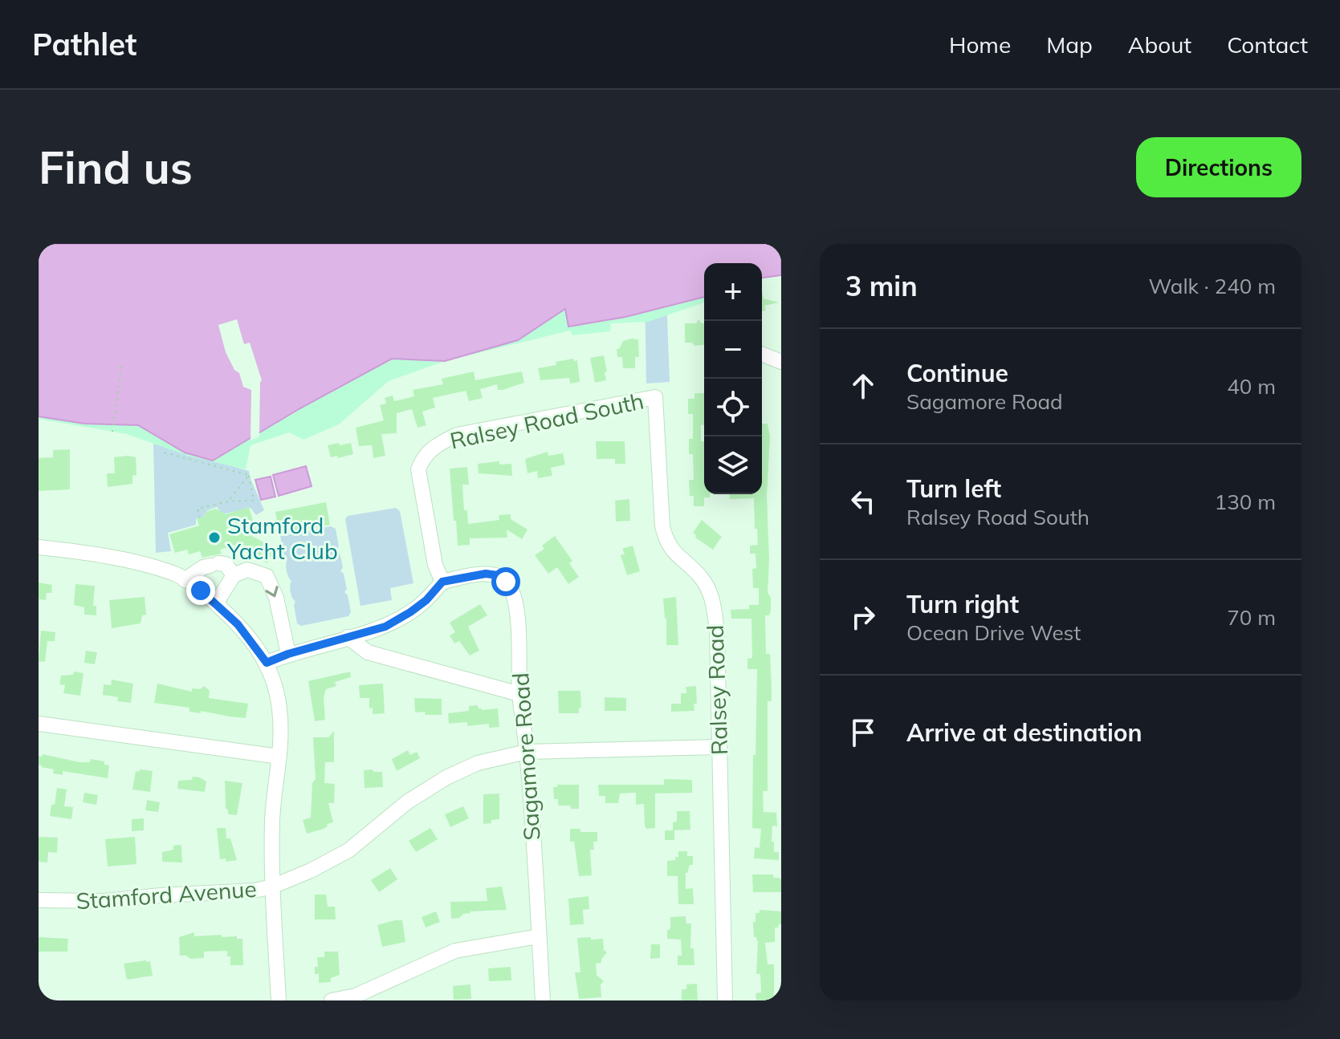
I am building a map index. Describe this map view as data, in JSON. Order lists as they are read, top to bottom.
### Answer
{
  "streets": {
    "street": [
      "Ralsey Road South",
      "Ralsey Road",
      "Sagamore Road",
      "Stamford Avenue"
    ]
  },
  "crossings": [
    ["Ralsey Road South", "Ralsey Road"],
    ["Ralsey Road South", "Sagamore Road"],
    ["Ralsey Road", "Stamford Avenue"],
    ["Sagamore Road", "Stamford Avenue"]
  ],
  "places": ["Stamford Yacht Club"],
  "page": {
    "header": "Pathlet",
    "nav": [
      "Home",
      "Map",
      "About",
      "Contact"
    ],
    "buttons": "Directions",
    "title": "Find us",
    "heading": ["3 min", "Walk · 240 m"],
    "map_buttons": ["+", "−"],
    "list": [
      ["Continue", "Sagamore Road", "40 m"],
      ["Turn left", "Ralsey Road South", "130 m"],
      ["Turn right", "Ocean Drive West", "70 m"],
      "Arrive at destination"
    ]
  }
}
